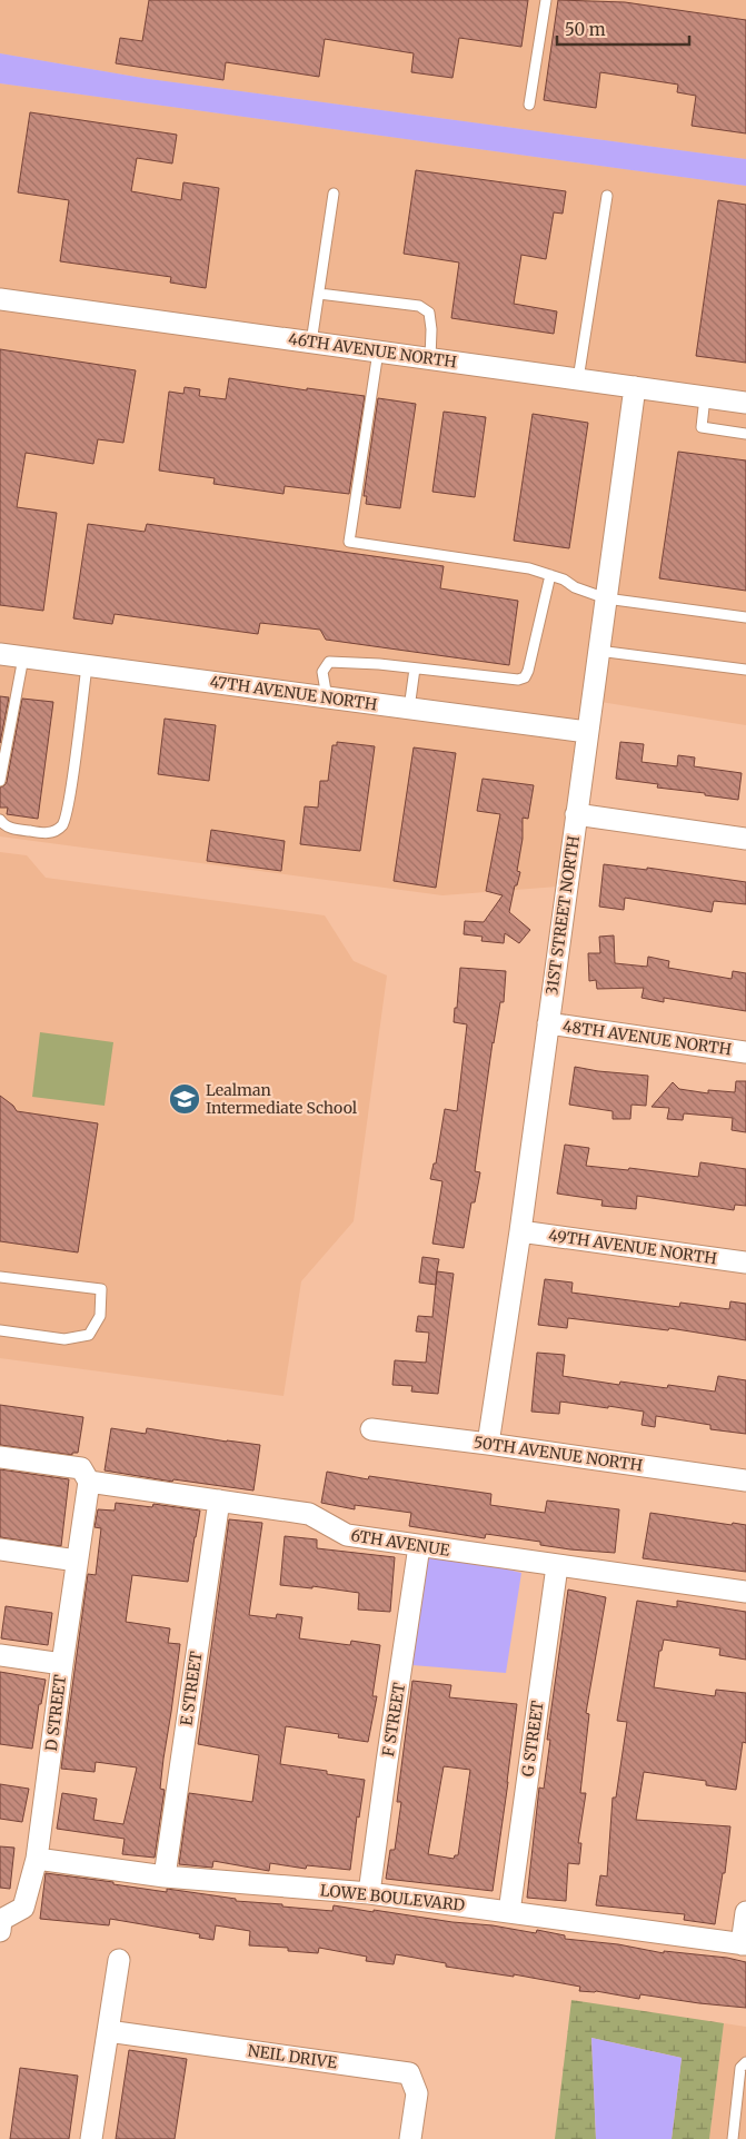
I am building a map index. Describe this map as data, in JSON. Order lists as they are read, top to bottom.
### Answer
{
  "streets": {
    "street": [
      "46TH AVENUE NORTH",
      "47TH AVENUE NORTH",
      "31ST STREET NORTH",
      "48TH AVENUE NORTH",
      "49TH AVENUE NORTH",
      "50TH AVENUE NORTH",
      "6TH AVENUE",
      "E STREET",
      "D STREET",
      "F STREET",
      "G STREET",
      "LOWE BOULEVARD",
      "NEIL DRIVE"
    ]
  },
  "crossings": [
    ["46TH AVENUE NORTH", "31ST STREET NORTH"],
    ["47TH AVENUE NORTH", "31ST STREET NORTH"],
    ["31ST STREET NORTH", "48TH AVENUE NORTH"],
    ["31ST STREET NORTH", "49TH AVENUE NORTH"],
    ["31ST STREET NORTH", "50TH AVENUE NORTH"],
    ["6TH AVENUE", "E STREET"],
    ["6TH AVENUE", "D STREET"],
    ["6TH AVENUE", "F STREET"],
    ["6TH AVENUE", "G STREET"],
    ["E STREET", "LOWE BOULEVARD"],
    ["D STREET", "LOWE BOULEVARD"],
    ["F STREET", "LOWE BOULEVARD"],
    ["G STREET", "LOWE BOULEVARD"]
  ],
  "places": {
    "school or university": ["Lealman Intermediate School"]
  },
  "scale_bar": "50 m"
}
